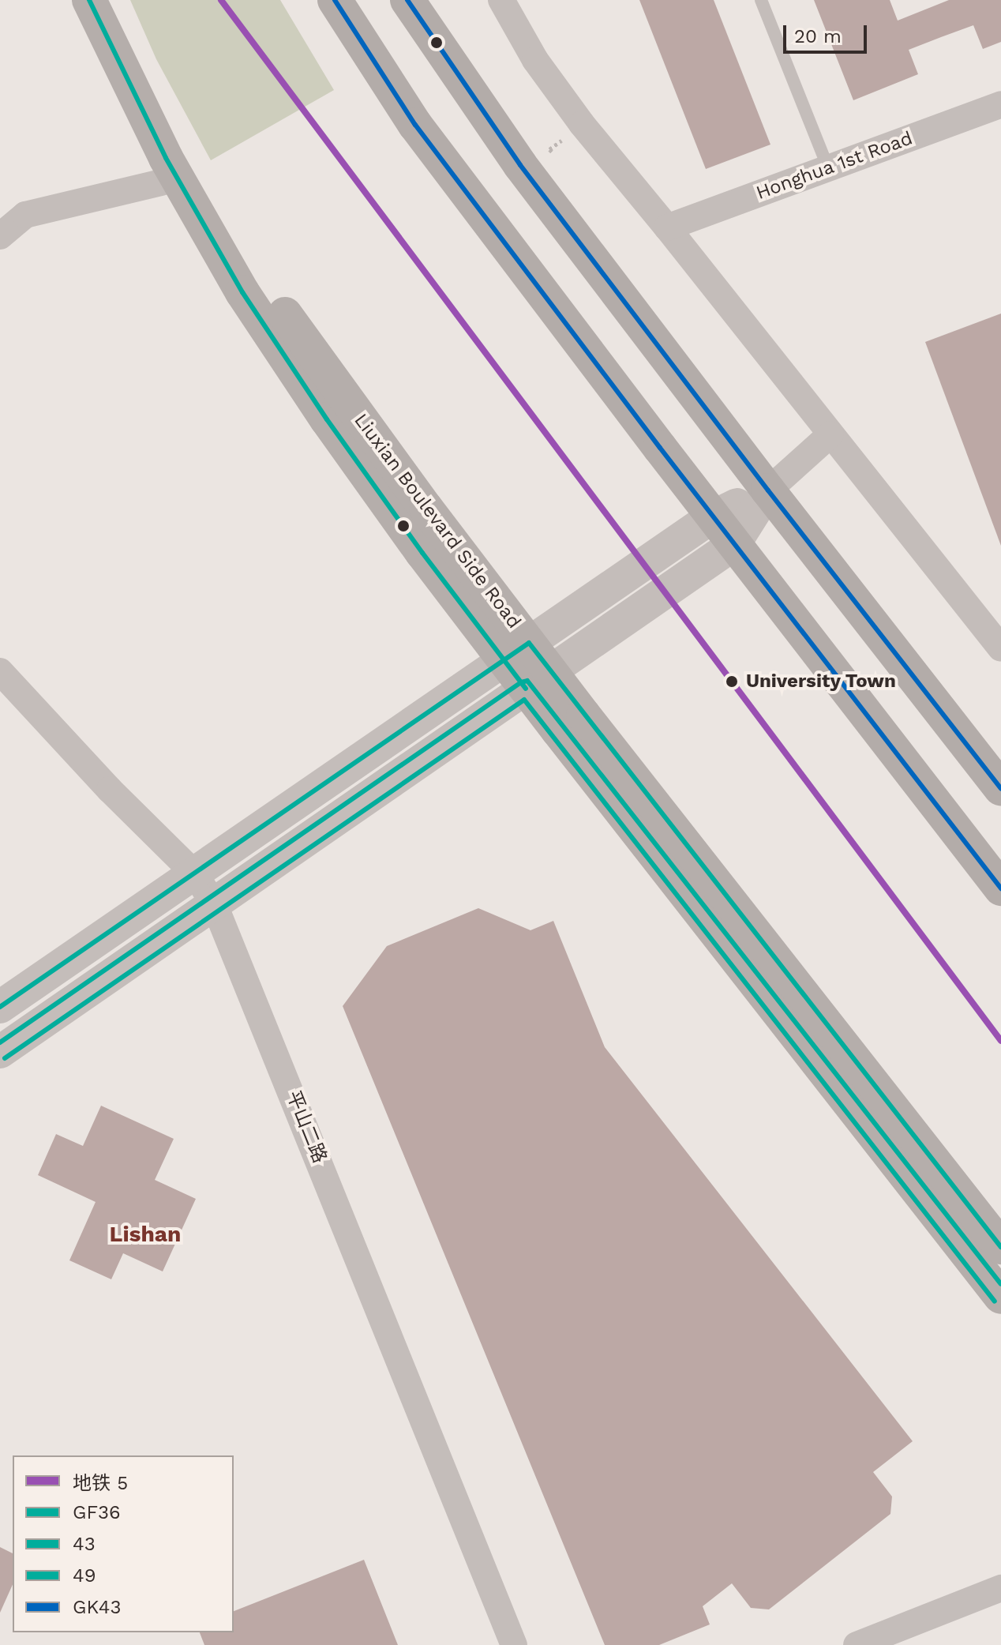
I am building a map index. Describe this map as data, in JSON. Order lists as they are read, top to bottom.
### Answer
{
  "streets": {
    "main road": ["Liuxian Boulevard Side Road"],
    "street": ["Honghua 1st Road", "平山二路"]
  },
  "districts": ["Lishan"],
  "places": ["University Town"],
  "lines": [
    "metro line 5",
    "transit line GF36",
    "transit line GK43",
    "transit line 49",
    "transit line 43"
  ],
  "legend": [
    "地铁 5",
    "GF36",
    "43",
    "49",
    "GK43"
  ],
  "scale_bar": "20 m"
}
